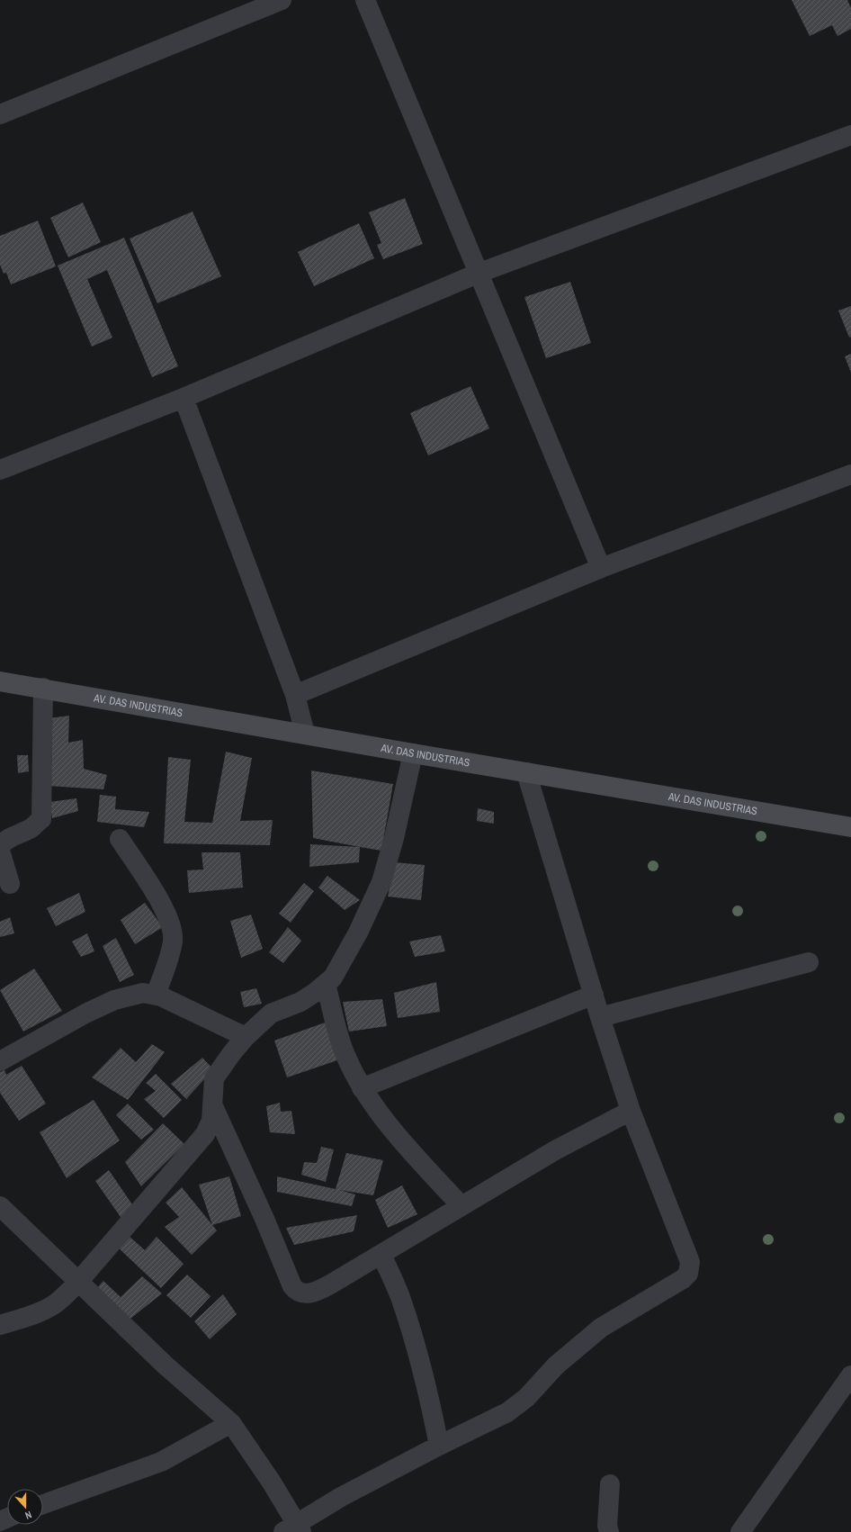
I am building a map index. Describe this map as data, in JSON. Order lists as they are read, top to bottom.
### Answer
{
  "streets": {
    "main road": ["AV. DAS INDUSTRIAS"]
  },
  "north": "bottom"
}
